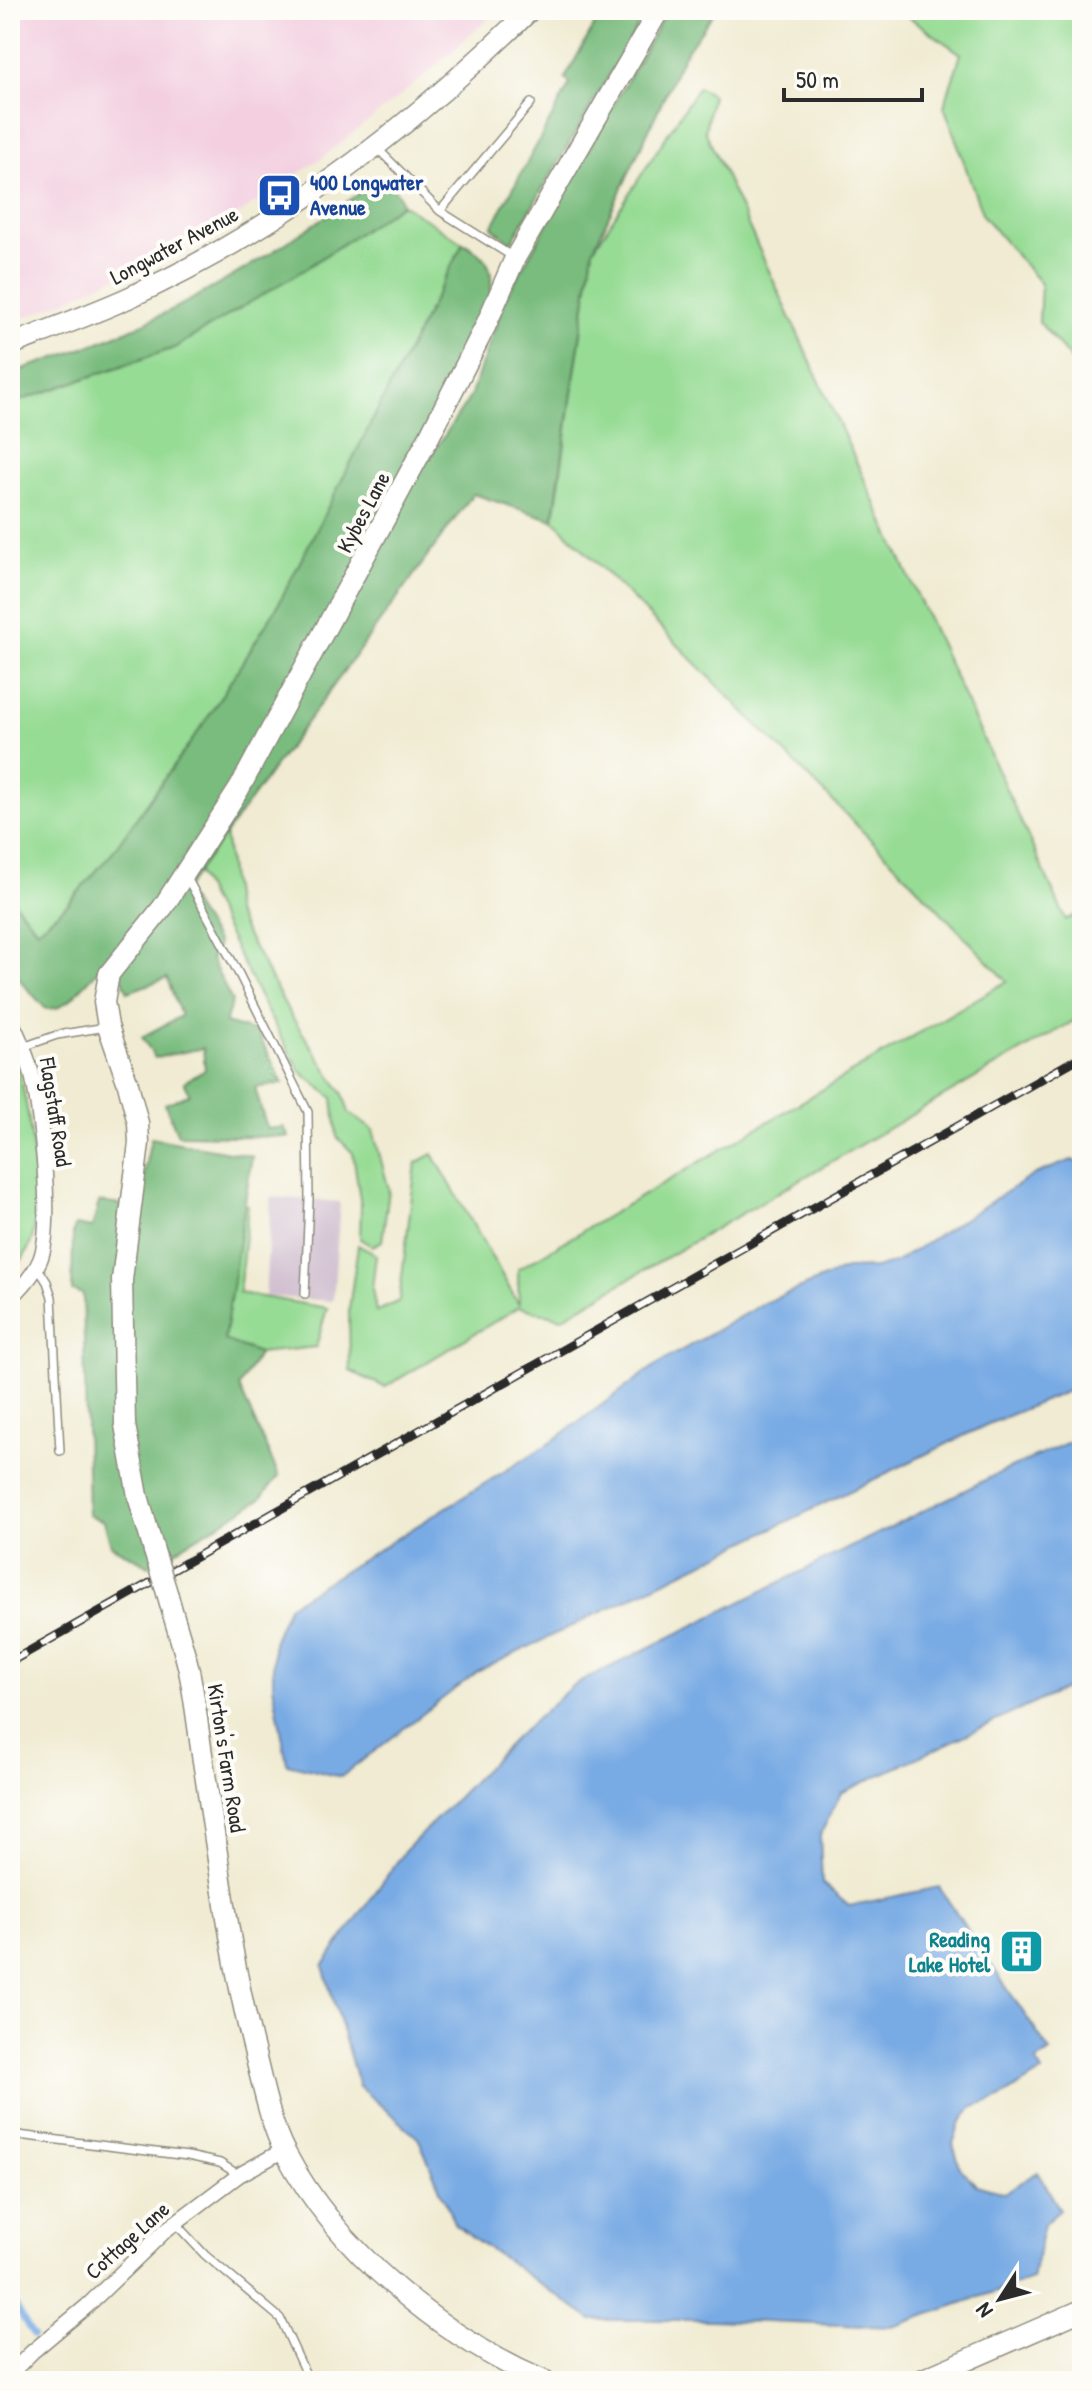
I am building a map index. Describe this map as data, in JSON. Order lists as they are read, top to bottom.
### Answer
{
  "streets": {
    "street": [
      "Longwater Avenue",
      "Kybes Lane",
      "Flagstaff Road",
      "Kirton's Farm Road",
      "Cottage Lane"
    ]
  },
  "crossings": [
    ["Kybes Lane", "Kirton's Farm Road"],
    ["Kirton's Farm Road", "Cottage Lane"]
  ],
  "places": {
    "bus stop": ["400 Longwater Avenue"],
    "building": ["Reading Lake Hotel"]
  },
  "scale_bar": "50 m",
  "north": "bottom left"
}
